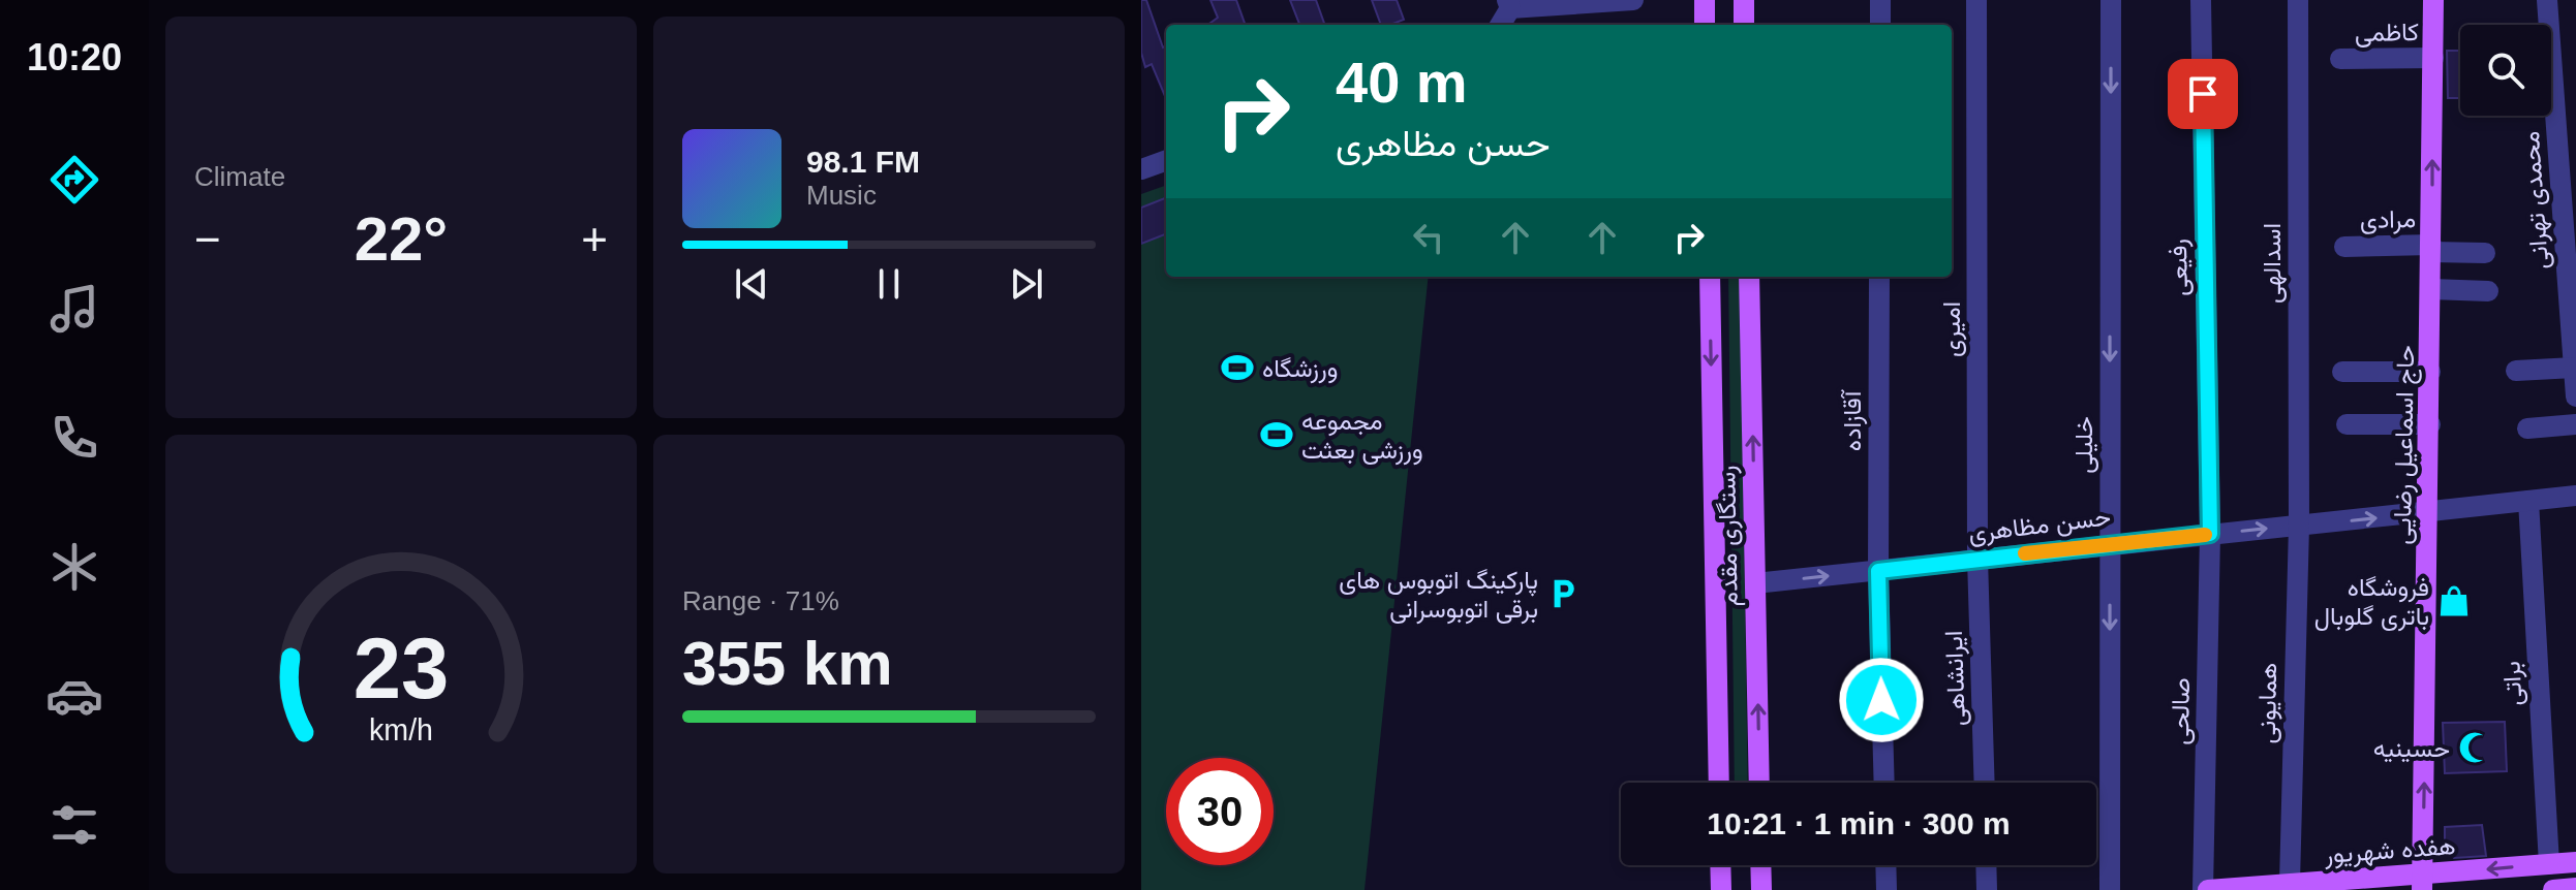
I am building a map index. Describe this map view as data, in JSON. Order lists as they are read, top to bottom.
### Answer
{
  "streets": {
    "main road": ["حاج اسماعیل رضایی", "رستگاری مقدم", "هفده شهریور"],
    "street": [
      "کاظمی",
      "محمدی تهرانی",
      "مرادی",
      "اسدالهی",
      "رفیعی",
      "امیری",
      "آقازاده",
      "خلیلی",
      "حسن مظاهری",
      "ایرانشاهی",
      "براتی",
      "همایونی",
      "صالحی"
    ]
  },
  "crossings": [
    ["کاظمی", "حاج اسماعیل رضایی"],
    ["مرادی", "حاج اسماعیل رضایی"],
    ["اسدالهی", "حسن مظاهری"],
    ["اسدالهی", "همایونی"],
    ["رفیعی", "حسن مظاهری"],
    ["رفیعی", "صالحی"],
    ["امیری", "حسن مظاهری"],
    ["امیری", "ایرانشاهی"],
    ["آقازاده", "حسن مظاهری"],
    ["خلیلی", "حسن مظاهری"],
    ["حاج اسماعیل رضایی", "حسن مظاهری"],
    ["حاج اسماعیل رضایی", "هفده شهریور"],
    ["حسن مظاهری", "رستگاری مقدم"],
    ["حسن مظاهری", "ایرانشاهی"],
    ["حسن مظاهری", "براتی"],
    ["حسن مظاهری", "همایونی"],
    ["حسن مظاهری", "صالحی"],
    ["براتی", "هفده شهریور"],
    ["همایونی", "هفده شهریور"],
    ["صالحی", "هفده شهریور"]
  ],
  "one_way": ["خلیلی", "حاج اسماعیل رضایی"],
  "places": {
    "sports": ["ورزشگاه", "مجموعه ورزشی بعثت"],
    "parking": ["پارکینگ اتوبوس های برقی اتوبوسرانی"],
    "shop": ["فروشگاه باتری گلوبال"],
    "mosque": ["حسینیه"]
  },
  "page": {
    "tabs": "10:20",
    "tile": [
      "Climate",
      ["Range · 71%", "355 km"]
    ],
    "turn": ["40 m", "حسن مظاهری"],
    "song": ["98.1 FM", "Music"],
    "heat": ["−", "22°", "+"],
    "limit": "30",
    "trip": "10:21 · 1 min · 300 m",
    "gauge": ["23", "km/h"]
  }
}
